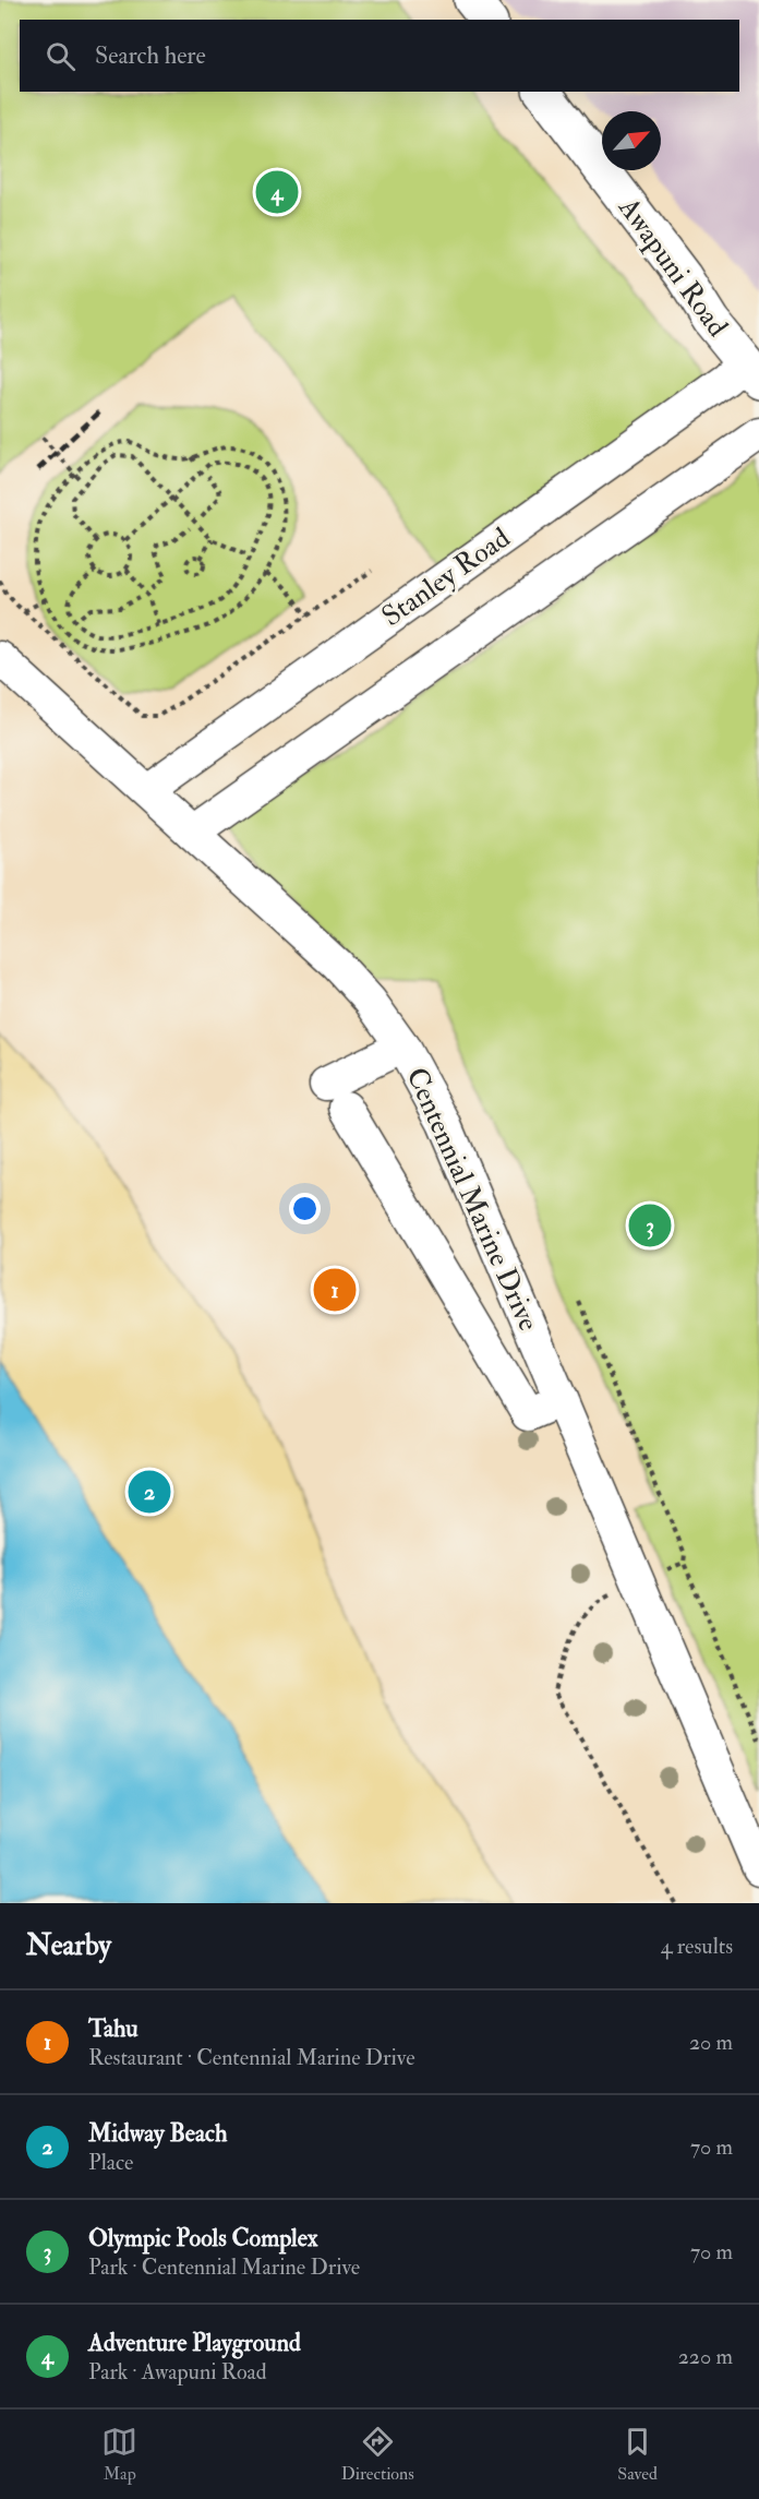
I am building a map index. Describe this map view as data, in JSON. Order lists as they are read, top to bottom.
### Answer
{
  "streets": {
    "highway": ["Awapuni Road"],
    "street": ["Stanley Road", "Centennial Marine Drive"]
  },
  "crossings": [
    ["Awapuni Road", "Stanley Road"],
    ["Stanley Road", "Centennial Marine Drive"]
  ],
  "north": "top right",
  "page": {
    "search": "Search here",
    "pins": [
      "4",
      "3",
      "1",
      "2"
    ],
    "heading": ["Nearby", "4 results"],
    "list": [
      {
        "mark": "1",
        "name": "Tahu",
        "note": "Restaurant · Centennial Marine Drive",
        "value": "20 m"
      },
      {
        "mark": "2",
        "name": "Midway Beach",
        "note": "Place",
        "value": "70 m"
      },
      {
        "mark": "3",
        "name": "Olympic Pools Complex",
        "note": "Park · Centennial Marine Drive",
        "value": "70 m"
      },
      {
        "mark": "4",
        "name": "Adventure Playground",
        "note": "Park · Awapuni Road",
        "value": "220 m"
      }
    ],
    "nav": ["Map", "Directions", "Saved"]
  }
}
